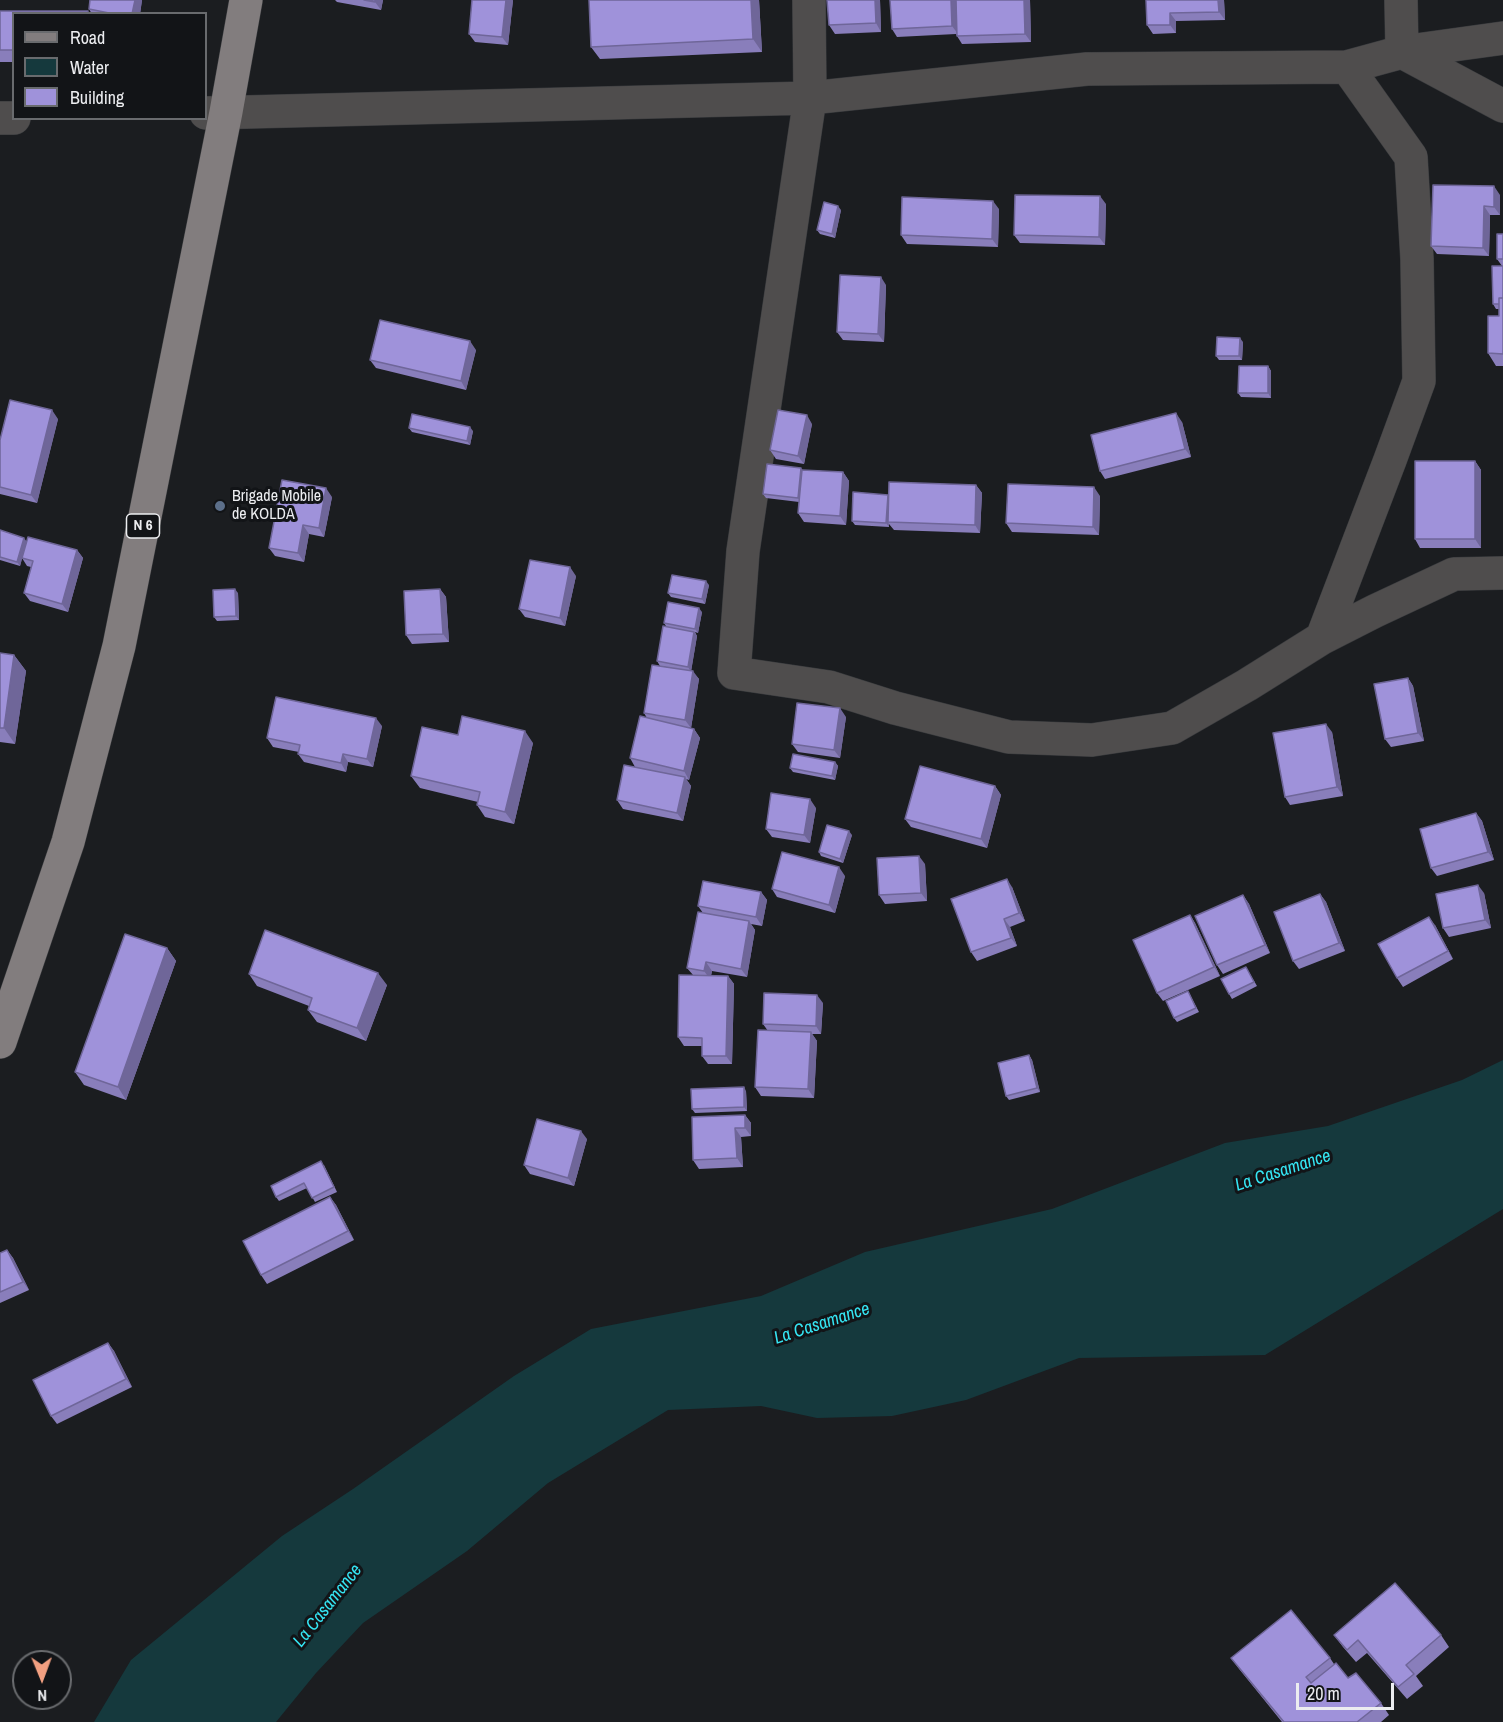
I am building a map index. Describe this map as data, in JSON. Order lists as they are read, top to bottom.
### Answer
{
  "streets": {
    "main road": ["N 6"]
  },
  "water": ["La Casamance"],
  "places": ["Brigade Mobile de KOLDA"],
  "legend": ["Road", "Water", "Building"],
  "scale_bar": "20 m",
  "north": "bottom"
}
